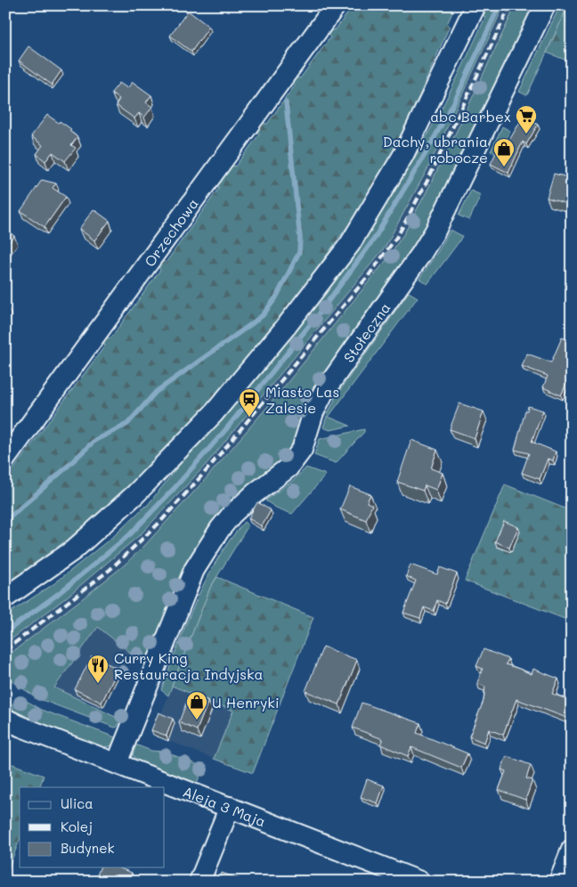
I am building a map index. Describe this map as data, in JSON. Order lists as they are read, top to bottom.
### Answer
{
  "streets": {
    "street": ["Orzechowa", "Stołeczna", "Aleja 3 Maja"]
  },
  "crossings": [
    ["Stołeczna", "Aleja 3 Maja"]
  ],
  "places": {
    "supermarket": ["abc Barbex"],
    "shop": ["Dachy, ubrania robocze", "U Henryki"],
    "station": ["Miasto Las Zalesie"],
    "restaurant": ["Curry King Restauracja Indyjska"]
  },
  "legend": ["Ulica", "Kolej", "Budynek"]
}
